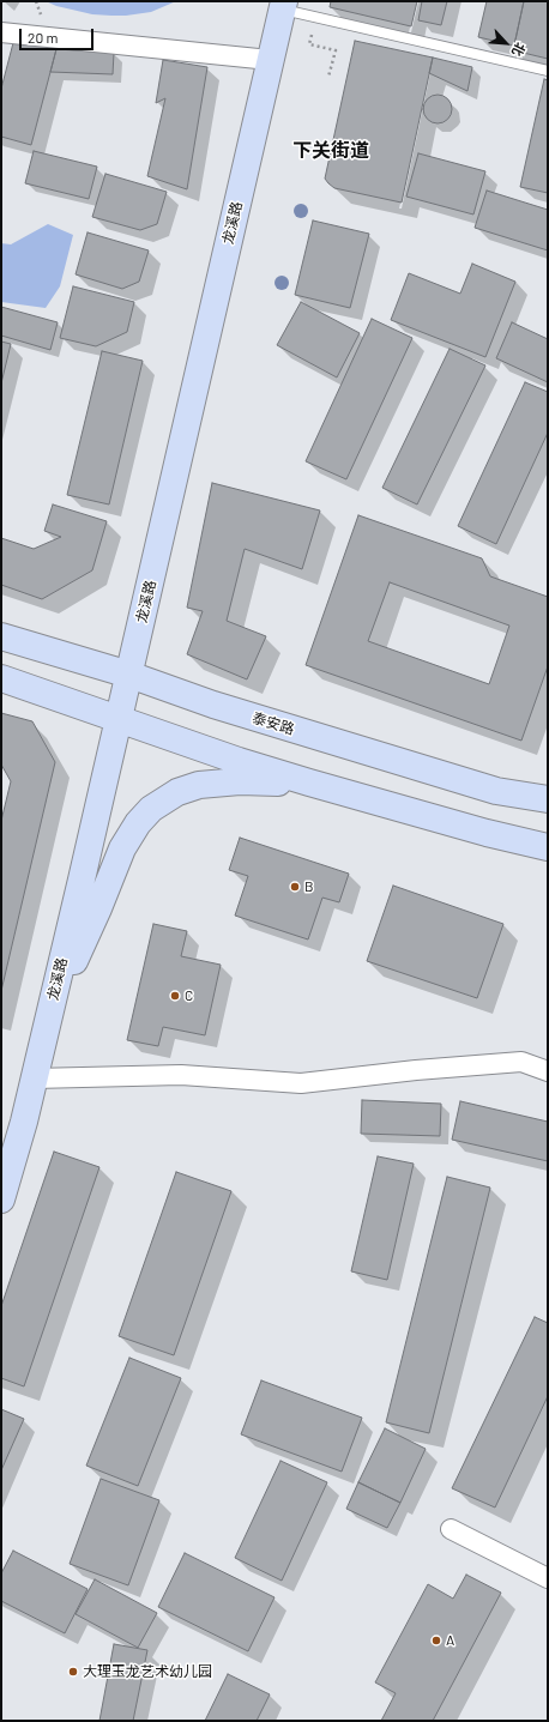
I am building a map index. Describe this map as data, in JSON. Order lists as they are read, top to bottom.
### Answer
{
  "streets": {
    "street": ["龙溪路", "泰安路"]
  },
  "crossings": [
    ["龙溪路", "泰安路"]
  ],
  "districts": ["下关街道"],
  "places": [
    "B",
    "C",
    "A",
    "大理玉龙艺术幼儿园"
  ],
  "scale_bar": "20 m",
  "north": "bottom right"
}
